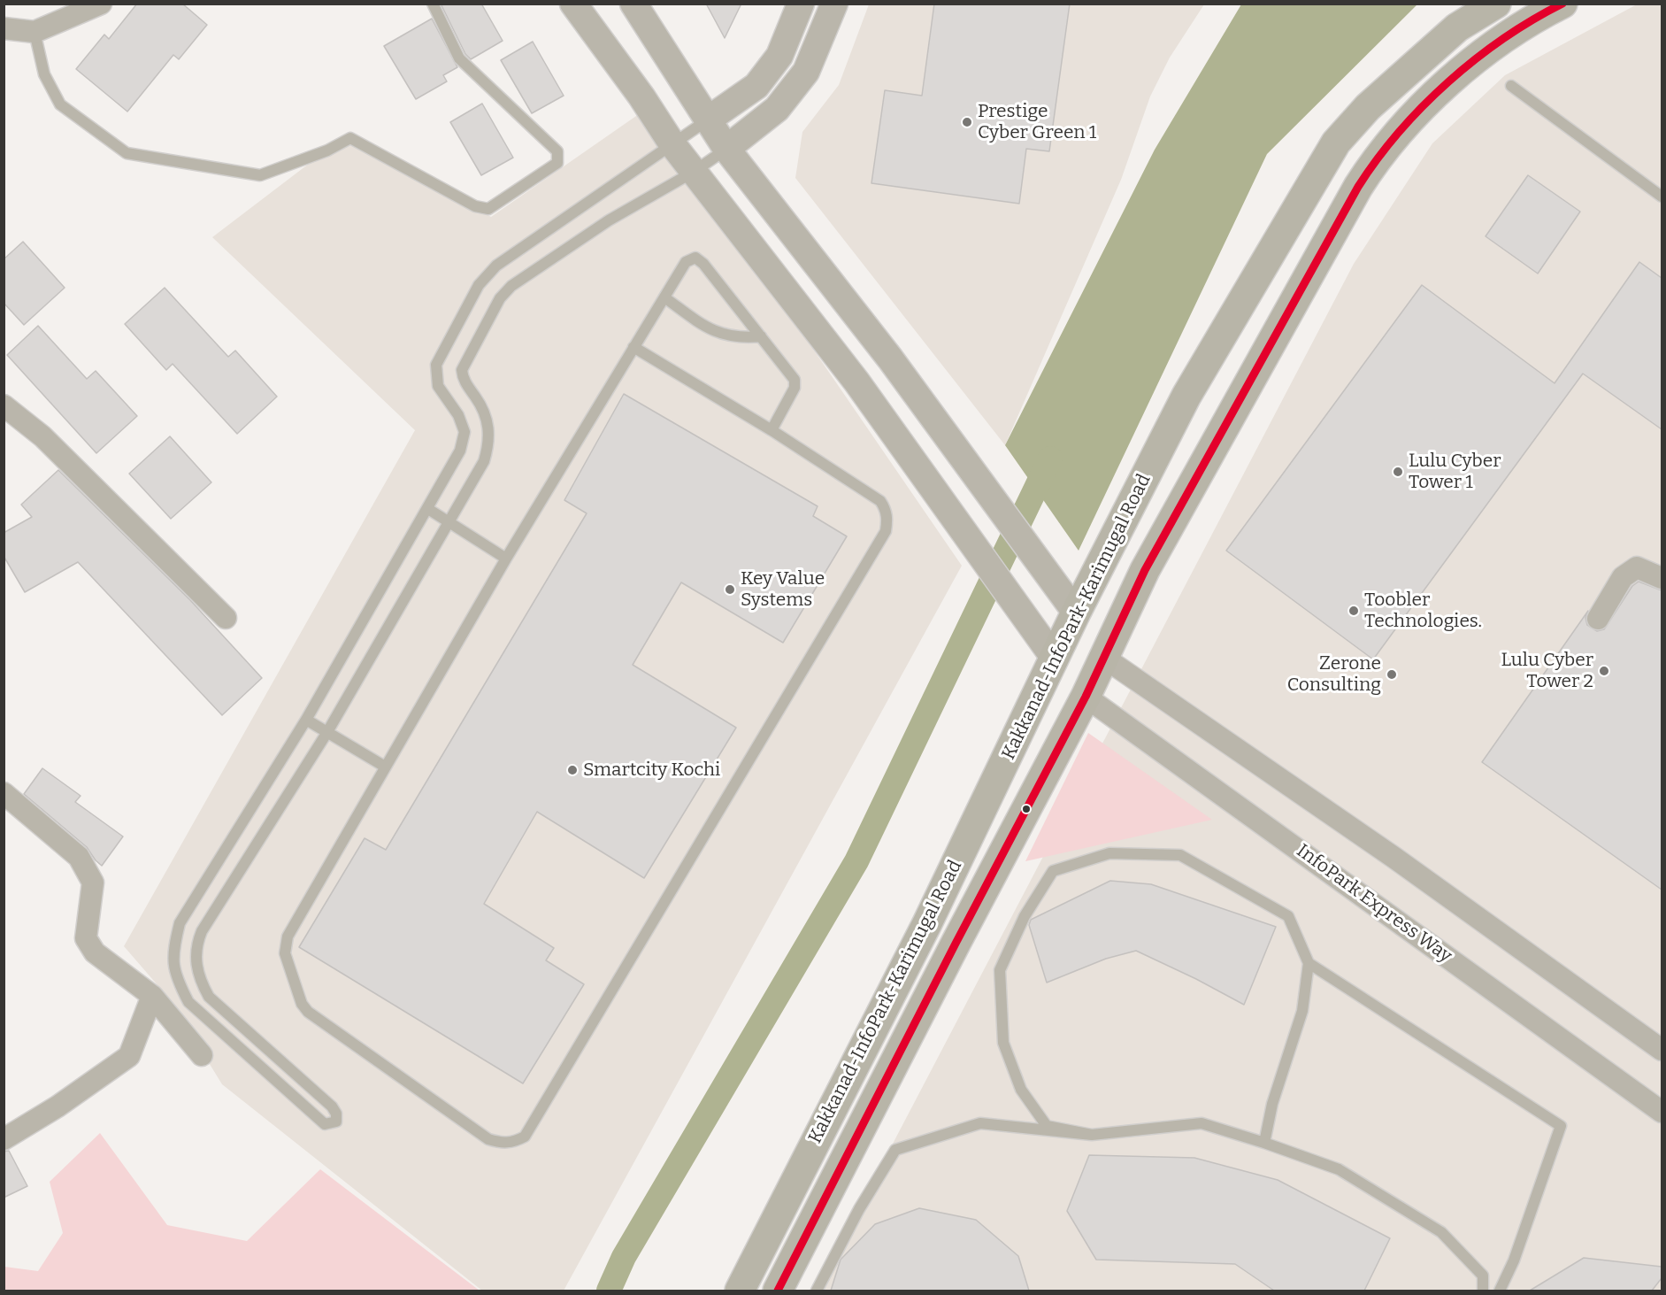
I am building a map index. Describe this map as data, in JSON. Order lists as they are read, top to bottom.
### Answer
{
  "streets": {
    "main road": ["Kakkanad-InfoPark-Karimugal Road"],
    "street": ["InfoPark Express Way"]
  },
  "crossings": [
    ["Kakkanad-InfoPark-Karimugal Road", "InfoPark Express Way"]
  ],
  "places": [
    "Prestige Cyber Green 1",
    "Lulu Cyber Tower 1",
    "Key Value Systems",
    "Toobler Technologies.",
    "Lulu Cyber Tower 2",
    "Zerone Consulting",
    "Smartcity Kochi"
  ]
}
